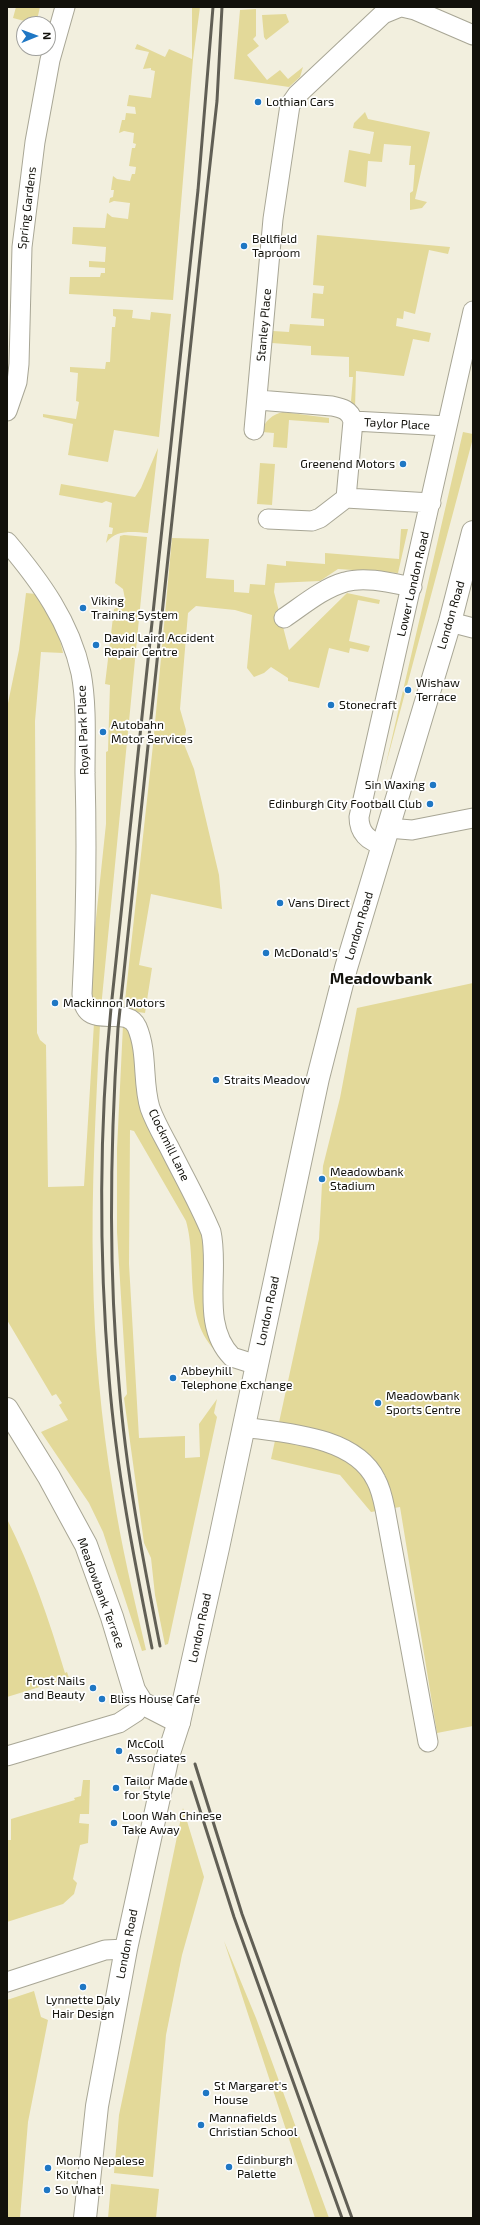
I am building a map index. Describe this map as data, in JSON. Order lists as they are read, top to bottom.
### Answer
{
  "streets": {
    "main road": ["London Road", "Meadowbank Terrace"],
    "street": [
      "Spring Gardens",
      "Stanley Place",
      "Taylor Place",
      "Lower London Road",
      "Royal Park Place",
      "Clockmill Lane"
    ]
  },
  "crossings": [
    ["Stanley Place", "Taylor Place"],
    ["Taylor Place", "Lower London Road"],
    ["Lower London Road", "London Road"],
    ["London Road", "Clockmill Lane"],
    ["Royal Park Place", "Clockmill Lane"]
  ],
  "districts": ["Meadowbank"],
  "places": [
    "Lothian Cars",
    "Bellfield Taproom",
    "Greenend Motors",
    "Viking Training System",
    "David Laird Accident Repair Centre",
    "Wishaw Terrace",
    "Stonecraft",
    "Autobahn Motor Services",
    "Sin Waxing",
    "Edinburgh City Football Club",
    "Vans Direct",
    "McDonald's",
    "Mackinnon Motors",
    "Straits Meadow",
    "Meadowbank Stadium",
    "Abbeyhill Telephone Exchange",
    "Meadowbank Sports Centre",
    "Frost Nails and Beauty",
    "Bliss House Cafe",
    "McColl Associates",
    "Tailor Made for Style",
    "Loon Wah Chinese Take Away",
    "Lynnette Daly Hair Design",
    "St Margaret's House",
    "Mannafields Christian School",
    "Edinburgh Palette",
    "Momo Nepalese Kitchen",
    "So What!"
  ],
  "north": "right"
}
